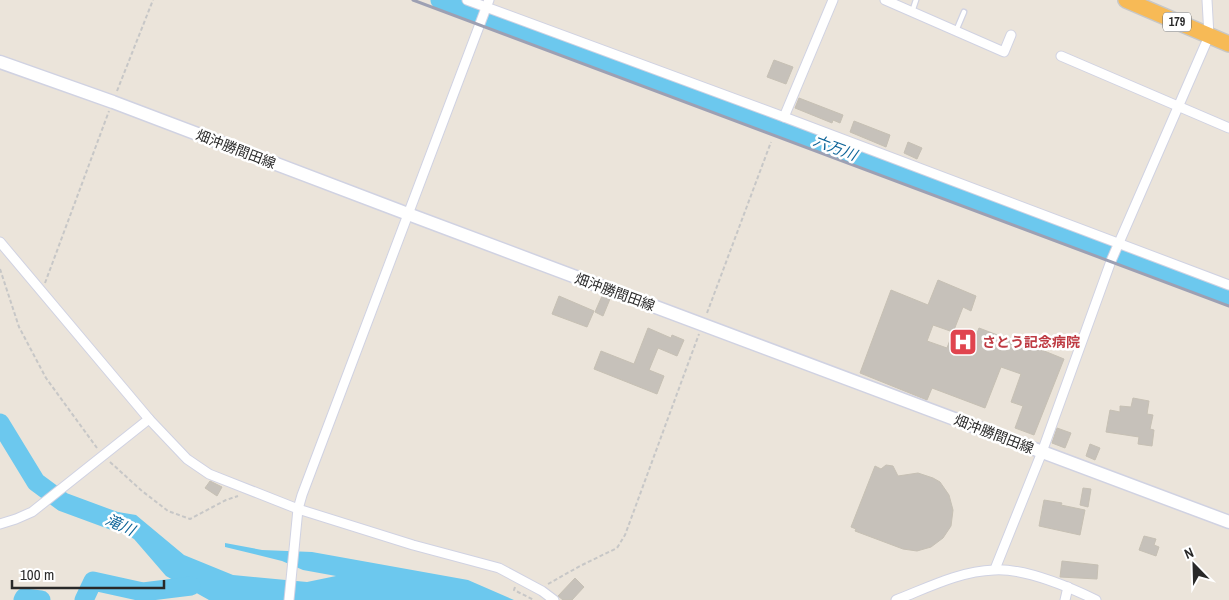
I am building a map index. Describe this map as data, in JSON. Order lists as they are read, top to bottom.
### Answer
{
  "streets": {
    "highway": ["179"],
    "main road": ["畑沖勝間田線"]
  },
  "water": ["六万川", "滝川"],
  "places": {
    "hospital": ["さとう記念病院"]
  },
  "scale_bar": "100 m",
  "north": "top left"
}
